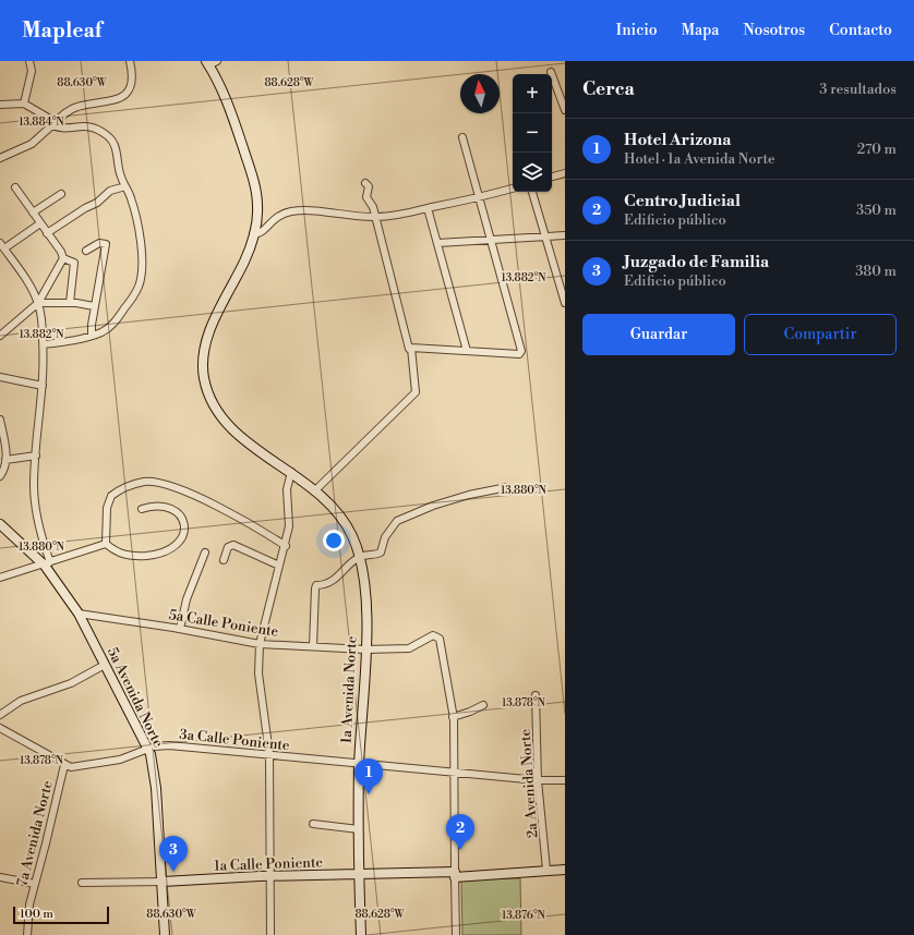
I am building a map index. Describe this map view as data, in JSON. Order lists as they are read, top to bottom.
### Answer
{
  "streets": {
    "main road": ["1a Avenida Norte", "5a Avenida Norte", "1a Calle Poniente"],
    "street": [
      "5a Calle Poniente",
      "3a Calle Poniente",
      "2a Avenida Norte",
      "7a Avenida Norte"
    ]
  },
  "crossings": [
    ["5a Calle Poniente", "1a Avenida Norte"],
    ["5a Calle Poniente", "5a Avenida Norte"],
    ["1a Avenida Norte", "3a Calle Poniente"],
    ["1a Avenida Norte", "1a Calle Poniente"],
    ["5a Avenida Norte", "3a Calle Poniente"],
    ["5a Avenida Norte", "1a Calle Poniente"],
    ["3a Calle Poniente", "2a Avenida Norte"],
    ["3a Calle Poniente", "7a Avenida Norte"],
    ["2a Avenida Norte", "1a Calle Poniente"]
  ],
  "scale_bar": "100 m",
  "north": "top",
  "page": {
    "header": "Mapleaf",
    "nav": [
      "Inicio",
      "Mapa",
      "Nosotros",
      "Contacto"
    ],
    "heading": ["Cerca", "3 resultados"],
    "map_buttons": ["+", "−"],
    "list": [
      {
        "mark": "1",
        "name": "Hotel Arizona",
        "note": "Hotel · 1a Avenida Norte",
        "value": "270 m"
      },
      {
        "mark": "2",
        "name": "Centro Judicial",
        "note": "Edificio público",
        "value": "350 m"
      },
      {
        "mark": "3",
        "name": "Juzgado de Familia",
        "note": "Edificio público",
        "value": "380 m"
      }
    ],
    "buttons": ["Guardar", "Compartir"],
    "pins": ["1", "2", "3"],
    "scale": "100 m"
  },
  "coordinates": [
    "88.630°W",
    "88.628°W",
    "13.884°N",
    "13.882°N",
    "13.880°N",
    "13.878°N",
    "13.876°N"
  ]
}
